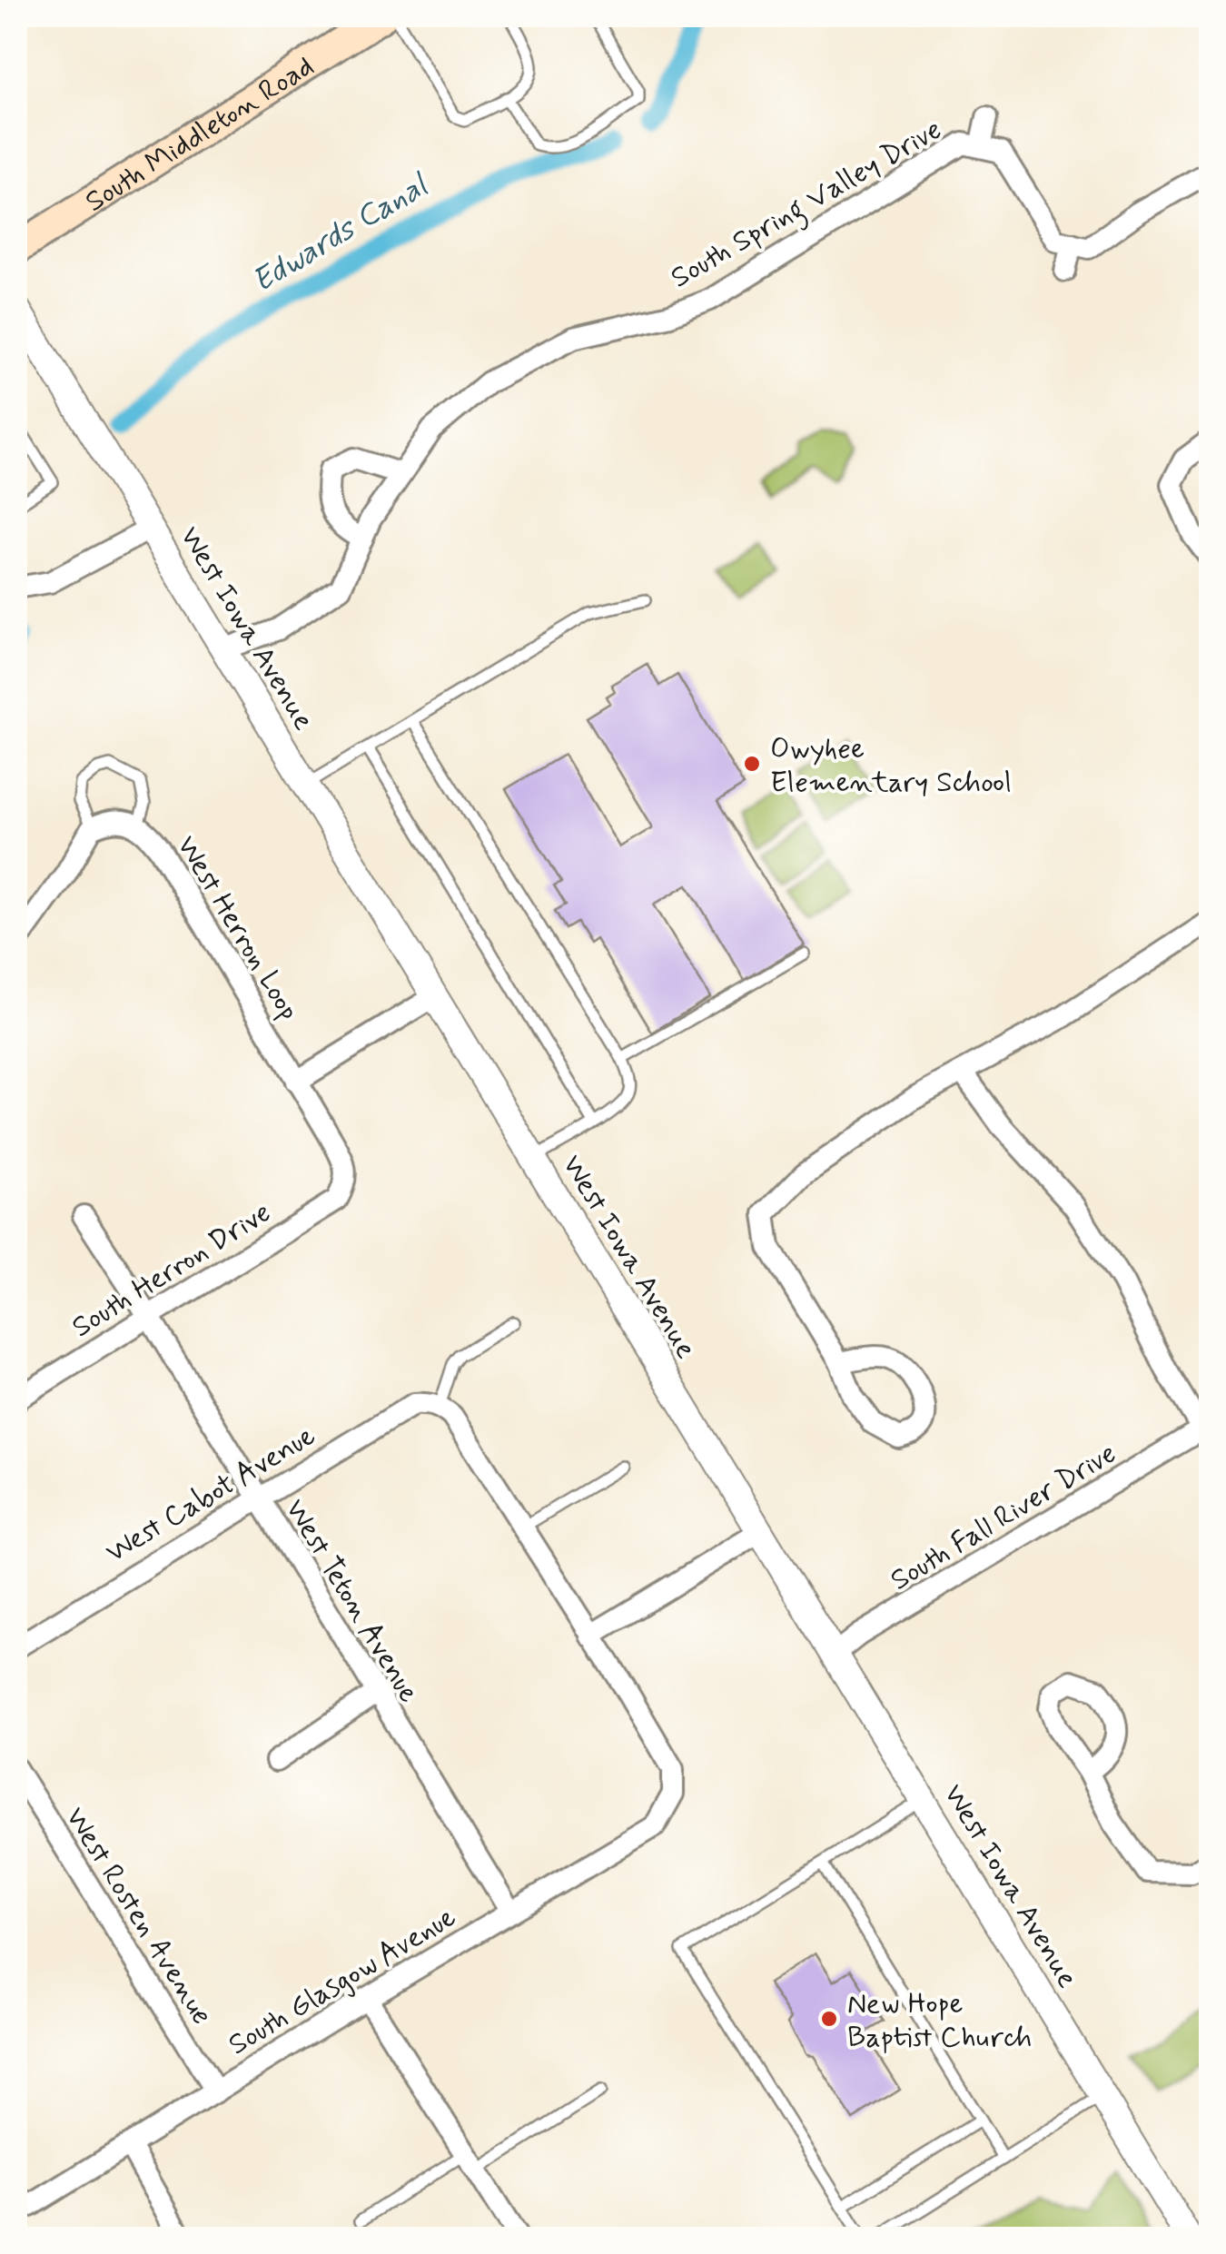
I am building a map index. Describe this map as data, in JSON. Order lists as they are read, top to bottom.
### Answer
{
  "streets": {
    "main road": ["South Middleton Road"],
    "street": [
      "South Spring Valley Drive",
      "West Iowa Avenue",
      "West Herron Loop",
      "South Herron Drive",
      "West Cabot Avenue",
      "South Fall River Drive",
      "West Teton Avenue",
      "West Rosten Avenue",
      "South Glasgow Avenue"
    ]
  },
  "crossings": [
    ["South Spring Valley Drive", "West Iowa Avenue"],
    ["West Iowa Avenue", "South Fall River Drive"],
    ["West Herron Loop", "South Herron Drive"],
    ["South Herron Drive", "West Teton Avenue"],
    ["West Cabot Avenue", "West Teton Avenue"],
    ["West Teton Avenue", "South Glasgow Avenue"],
    ["West Rosten Avenue", "South Glasgow Avenue"]
  ],
  "water": ["Edwards Canal"],
  "places": ["Owyhee Elementary School", "New Hope Baptist Church"]
}
